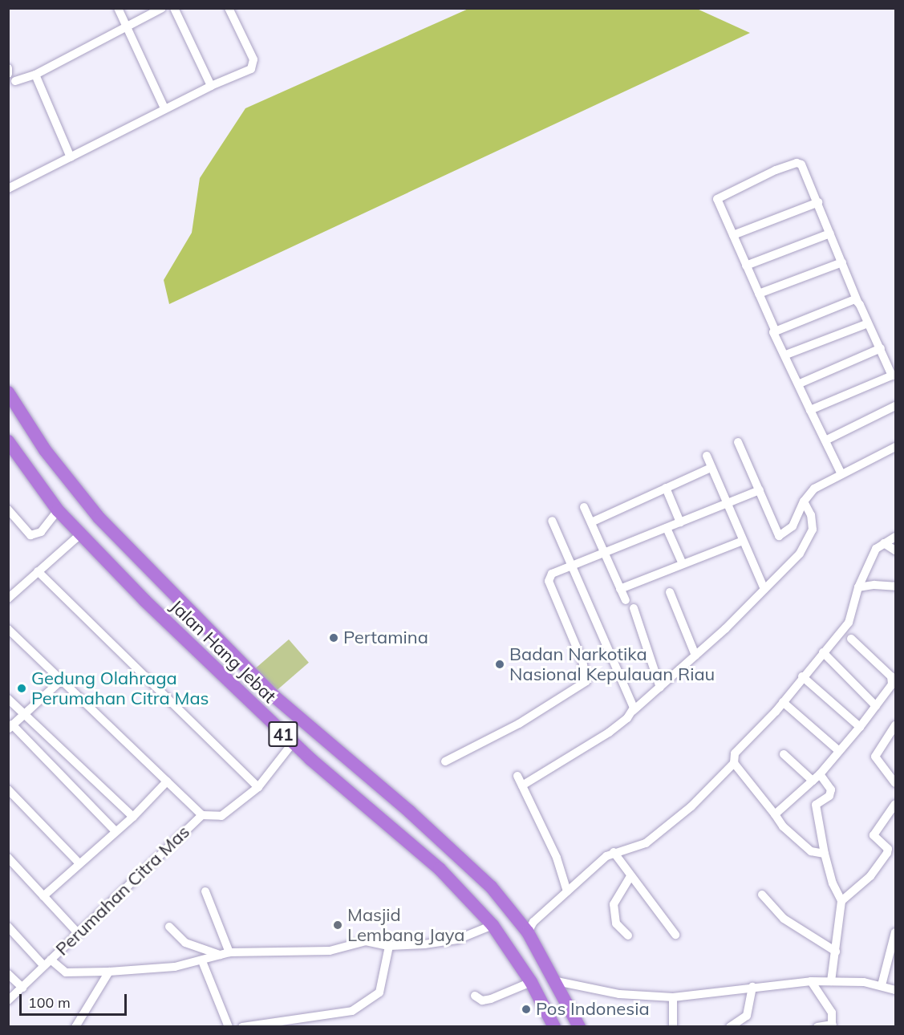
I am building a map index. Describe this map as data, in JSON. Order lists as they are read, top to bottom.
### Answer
{
  "streets": {
    "highway": ["Jalan Hang Jebat", "41"],
    "street": ["Perumahan Citra Mas"]
  },
  "places": [
    "Pertamina",
    "Badan Narkotika Nasional Kepulauan Riau",
    "Gedung Olahraga Perumahan Citra Mas",
    "Masjid Lembang Jaya",
    "Pos Indonesia"
  ],
  "scale_bar": "100 m"
}
